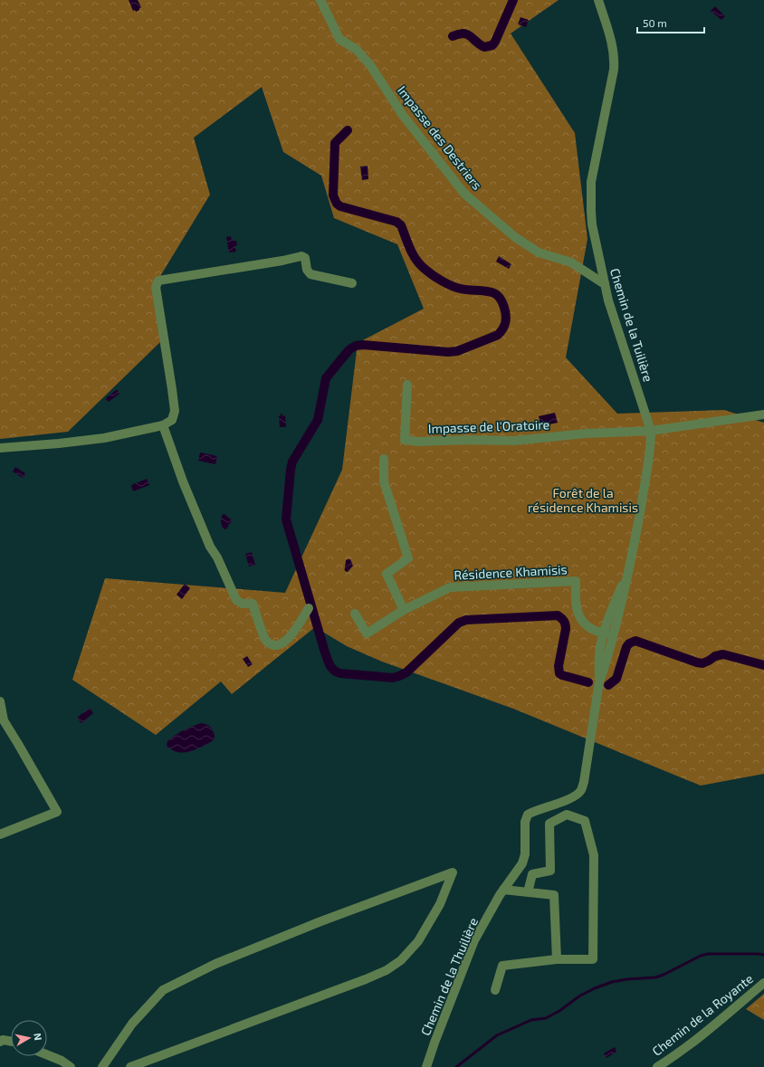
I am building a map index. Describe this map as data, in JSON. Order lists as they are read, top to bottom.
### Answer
{
  "streets": {
    "street": [
      "Impasse des Destriers",
      "Chemin de la Tuilière",
      "Impasse de l'Oratoire",
      "Résidence Khamisis",
      "Chemin de la Thuilière",
      "Chemin de la Royante"
    ]
  },
  "crossings": [
    ["Impasse des Destriers", "Chemin de la Tuilière"],
    ["Chemin de la Tuilière", "Impasse de l'Oratoire"],
    ["Chemin de la Tuilière", "Chemin de la Thuilière"],
    ["Résidence Khamisis", "Chemin de la Thuilière"]
  ],
  "parks": ["Forêt de la résidence Khamisis"],
  "scale_bar": "50 m",
  "north": "right"
}
